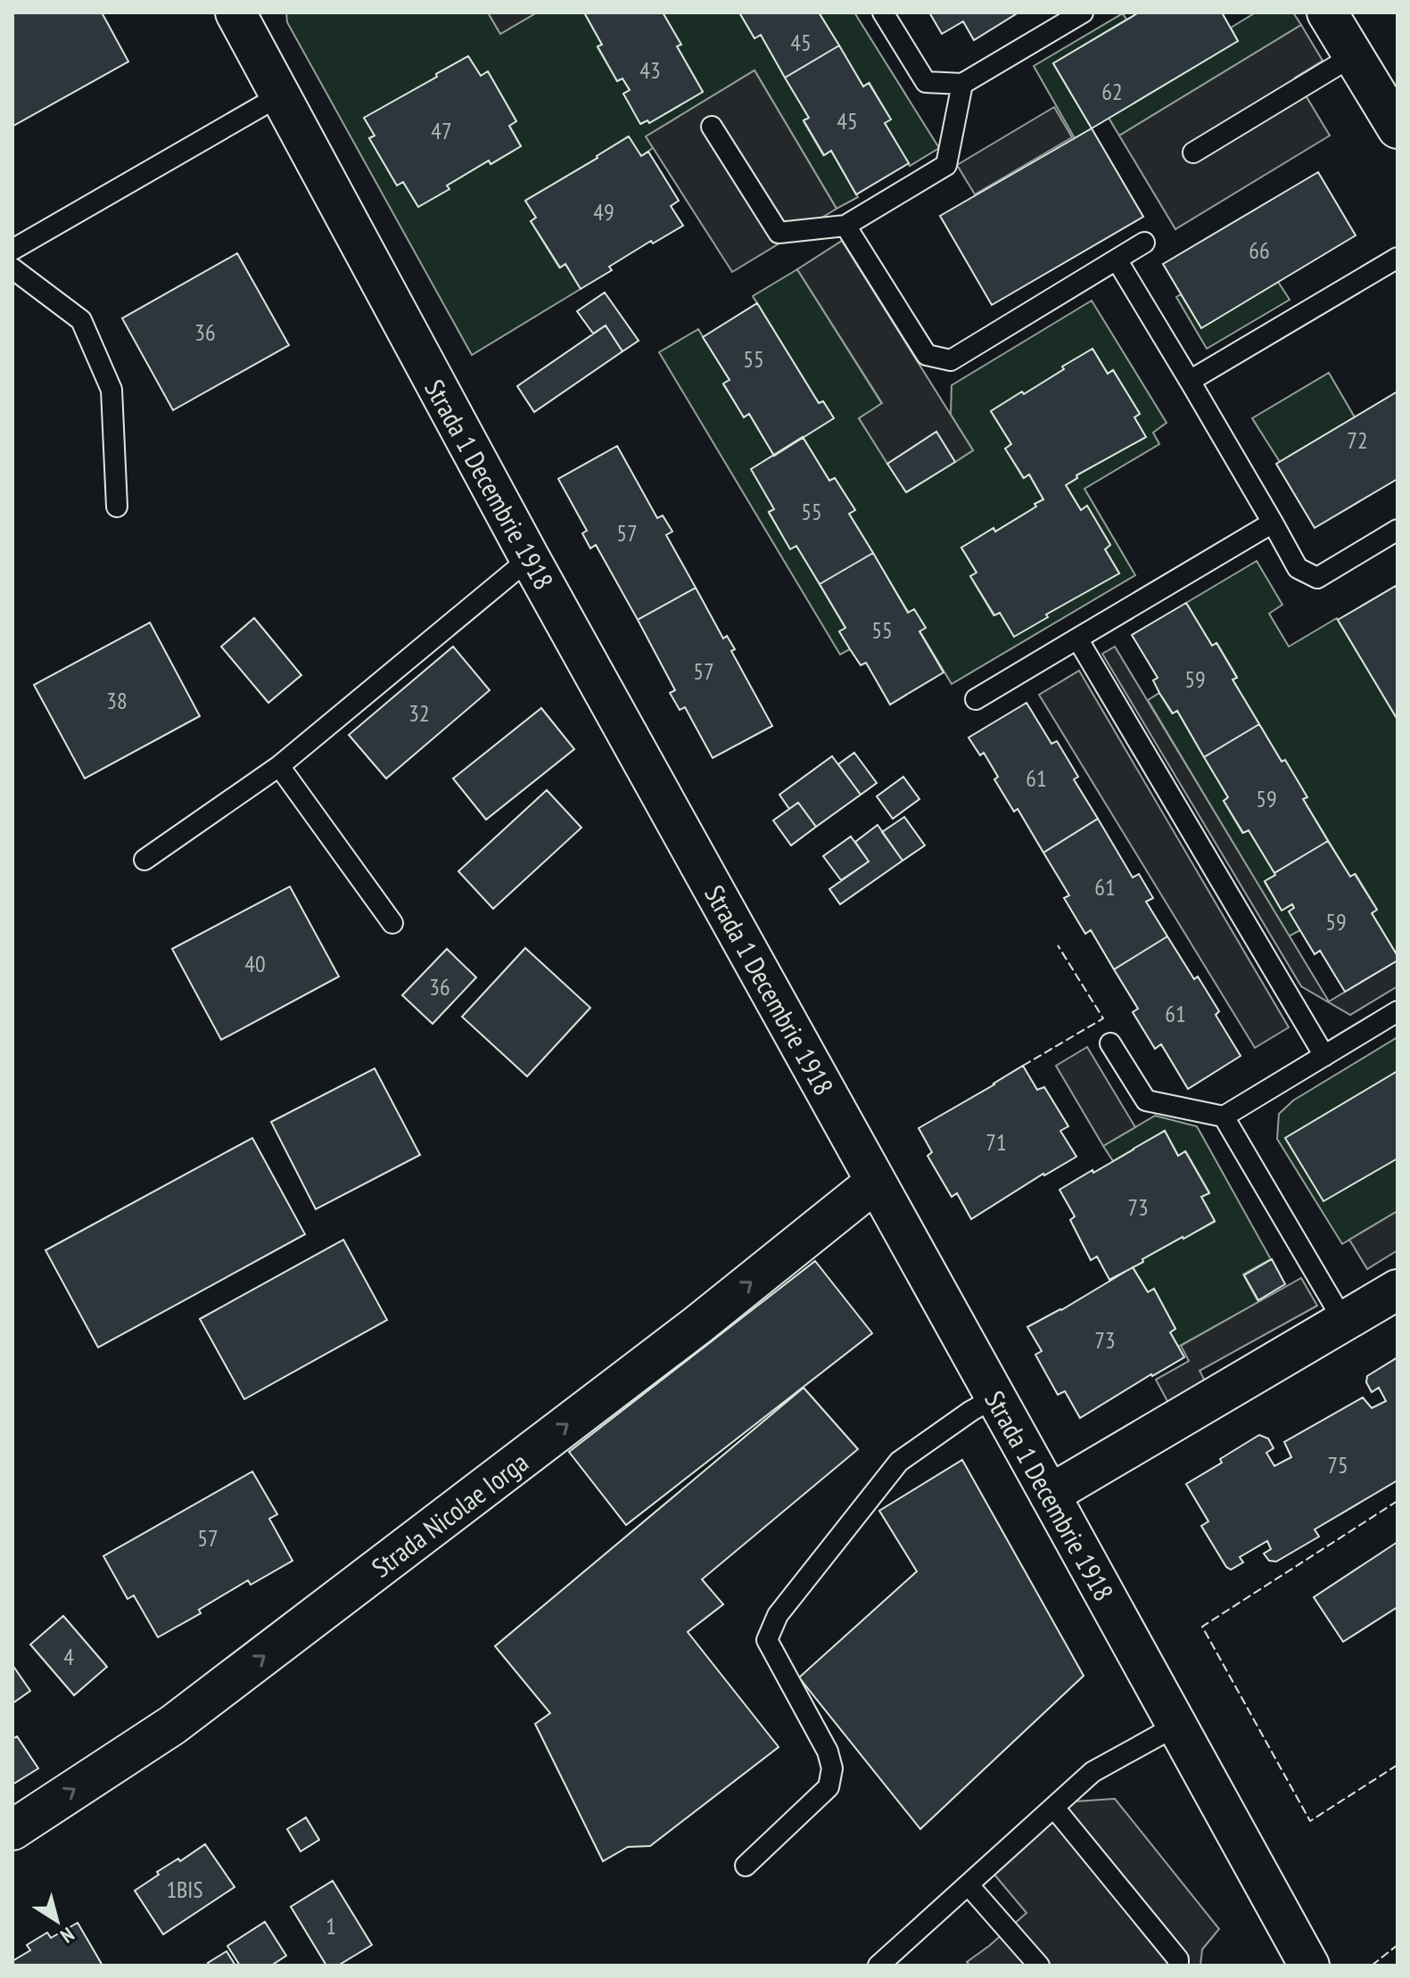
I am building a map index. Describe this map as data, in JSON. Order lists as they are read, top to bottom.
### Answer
{
  "streets": {
    "main road": ["Strada 1 Decembrie 1918", "Strada Nicolae Iorga"]
  },
  "crossings": [
    ["Strada 1 Decembrie 1918", "Strada Nicolae Iorga"]
  ],
  "one_way": ["Strada Nicolae Iorga"],
  "house_numbers": [
    "45",
    "43",
    "62",
    "45",
    "47",
    "49",
    "66",
    "36",
    "55",
    "72",
    "55",
    "57",
    "55",
    "57",
    "59",
    "38",
    "32",
    "61",
    "59",
    "61",
    "59",
    "40",
    "36",
    "61",
    "71",
    "73",
    "73",
    "75",
    "57",
    "4",
    "1BIS",
    "1"
  ],
  "north": "bottom right"
}
